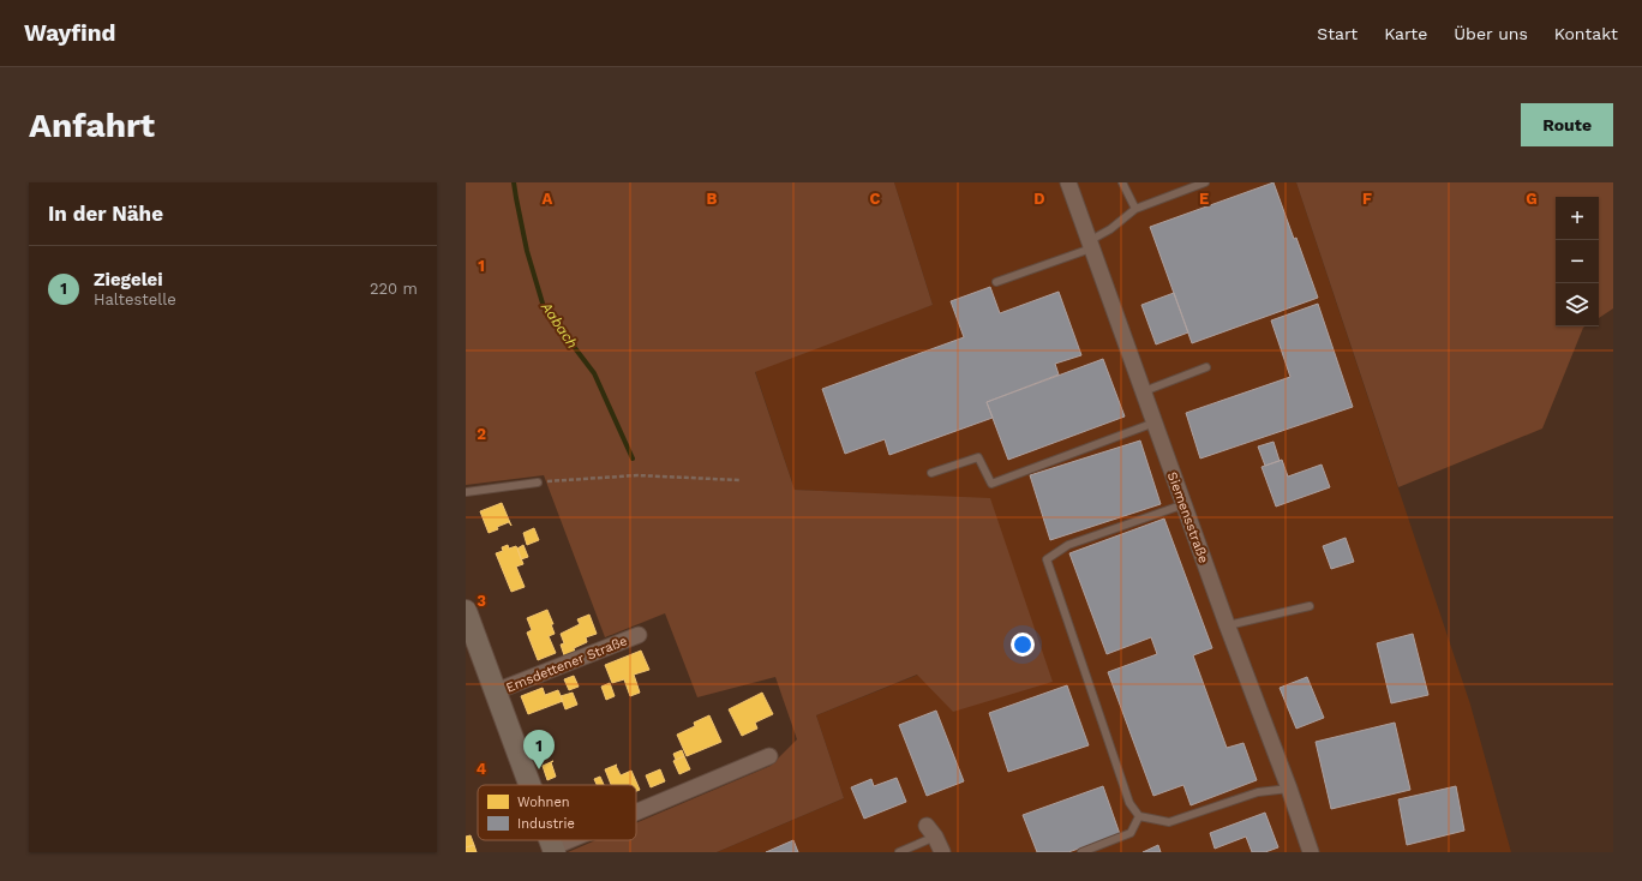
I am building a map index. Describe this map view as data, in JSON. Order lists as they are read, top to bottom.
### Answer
{
  "streets": {
    "main road": ["Emsdettener Straße"],
    "street": ["Siemensstraße"]
  },
  "water": ["Aabach"],
  "legend": ["Wohnen", "Industrie"],
  "page": {
    "header": "Wayfind",
    "nav": [
      "Start",
      "Karte",
      "Über uns",
      "Kontakt"
    ],
    "buttons": "Route",
    "title": "Anfahrt",
    "heading": "In der Nähe",
    "map_buttons": ["+", "−"],
    "list": [
      {
        "mark": "1",
        "name": "Ziegelei",
        "note": "Haltestelle",
        "value": "220 m"
      }
    ],
    "pins": "1"
  },
  "grid": {
    "columns": [
      "A",
      "B",
      "C",
      "D",
      "E",
      "F",
      "G"
    ],
    "rows": [
      "1",
      "2",
      "3",
      "4"
    ]
  }
}
